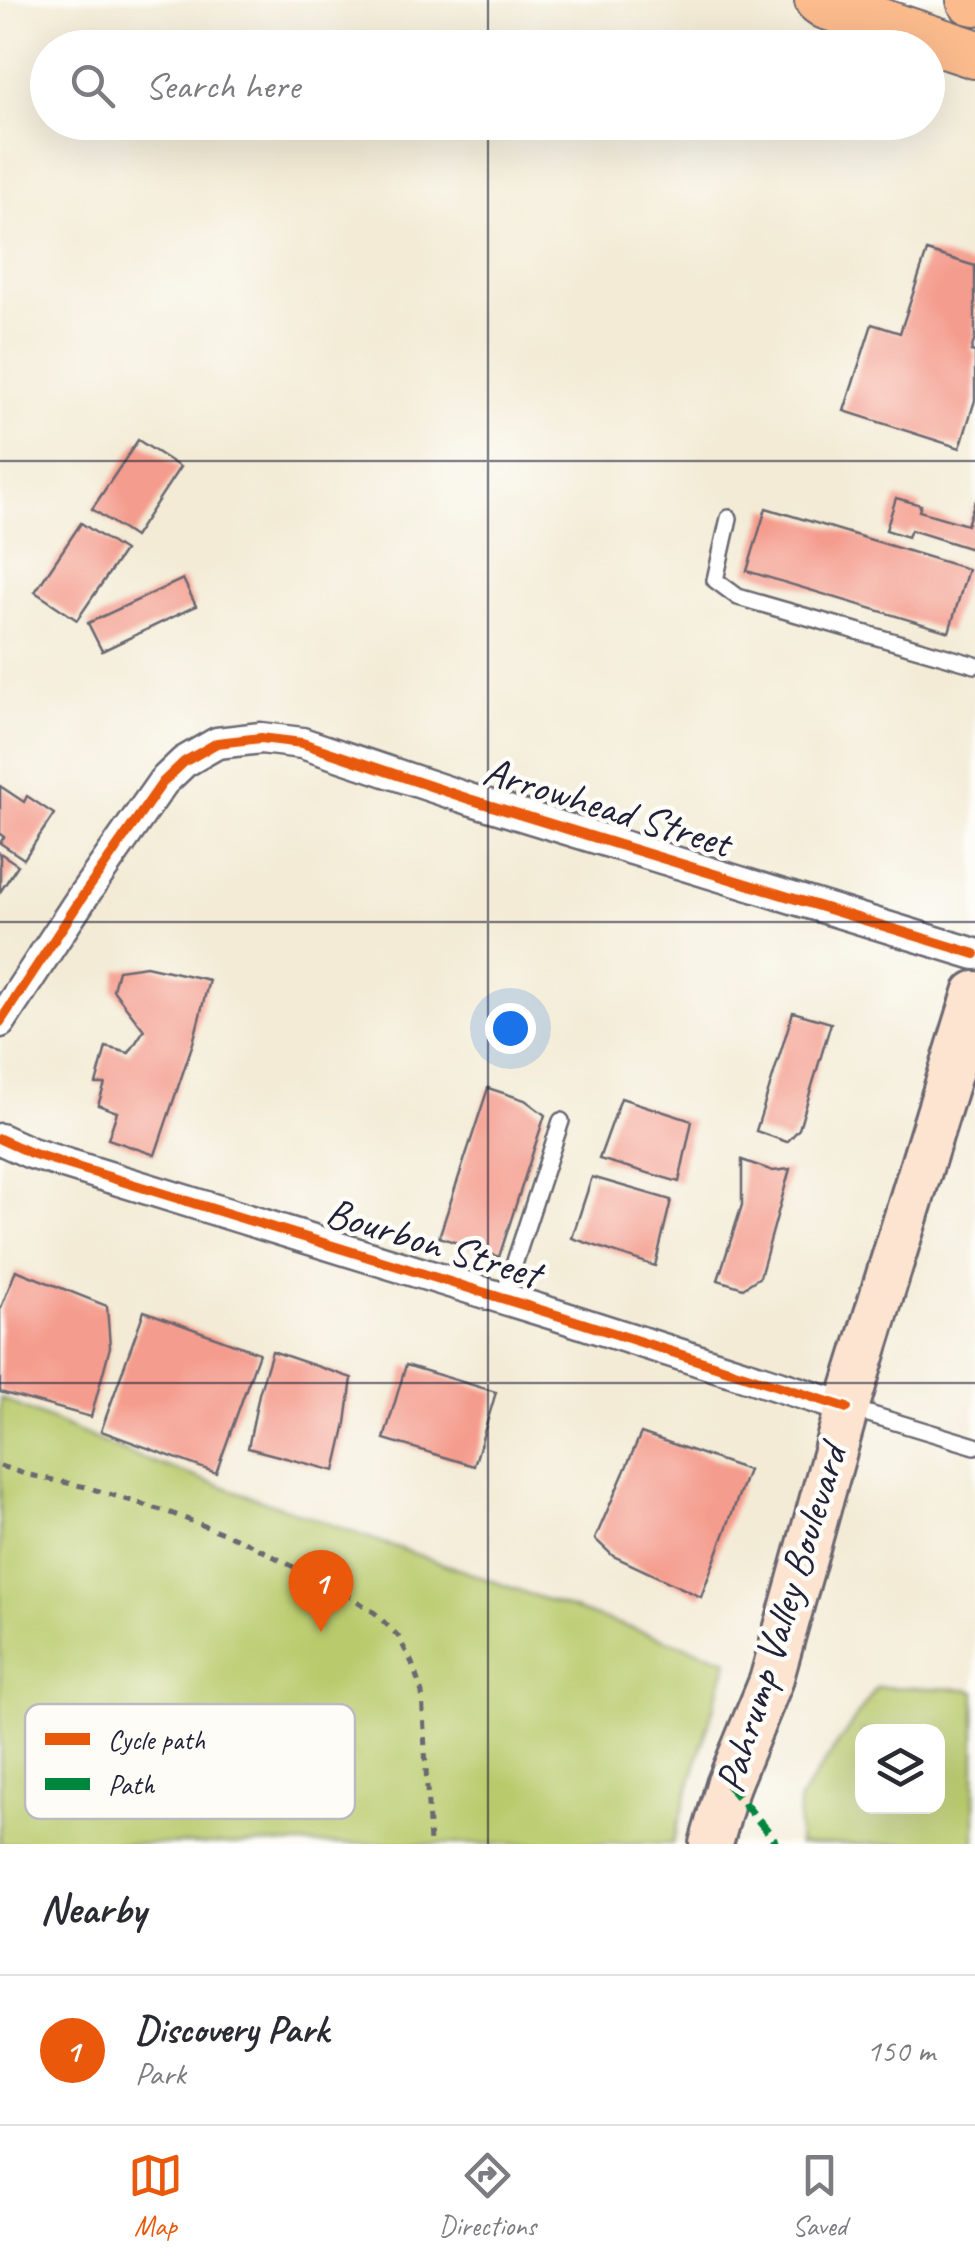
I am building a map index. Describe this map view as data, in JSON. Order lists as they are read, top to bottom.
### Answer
{
  "streets": {
    "main road": ["Pahrump Valley Boulevard"],
    "street": ["Arrowhead Street", "Bourbon Street"]
  },
  "crossings": [
    ["Bourbon Street", "Pahrump Valley Boulevard"]
  ],
  "legend": ["Cycle path", "Path"],
  "page": {
    "search": "Search here",
    "pins": "1",
    "heading": "Nearby",
    "list": [
      {
        "mark": "1",
        "name": "Discovery Park",
        "note": "Park",
        "value": "150 m"
      }
    ],
    "nav": ["Map", "Directions", "Saved"]
  }
}
